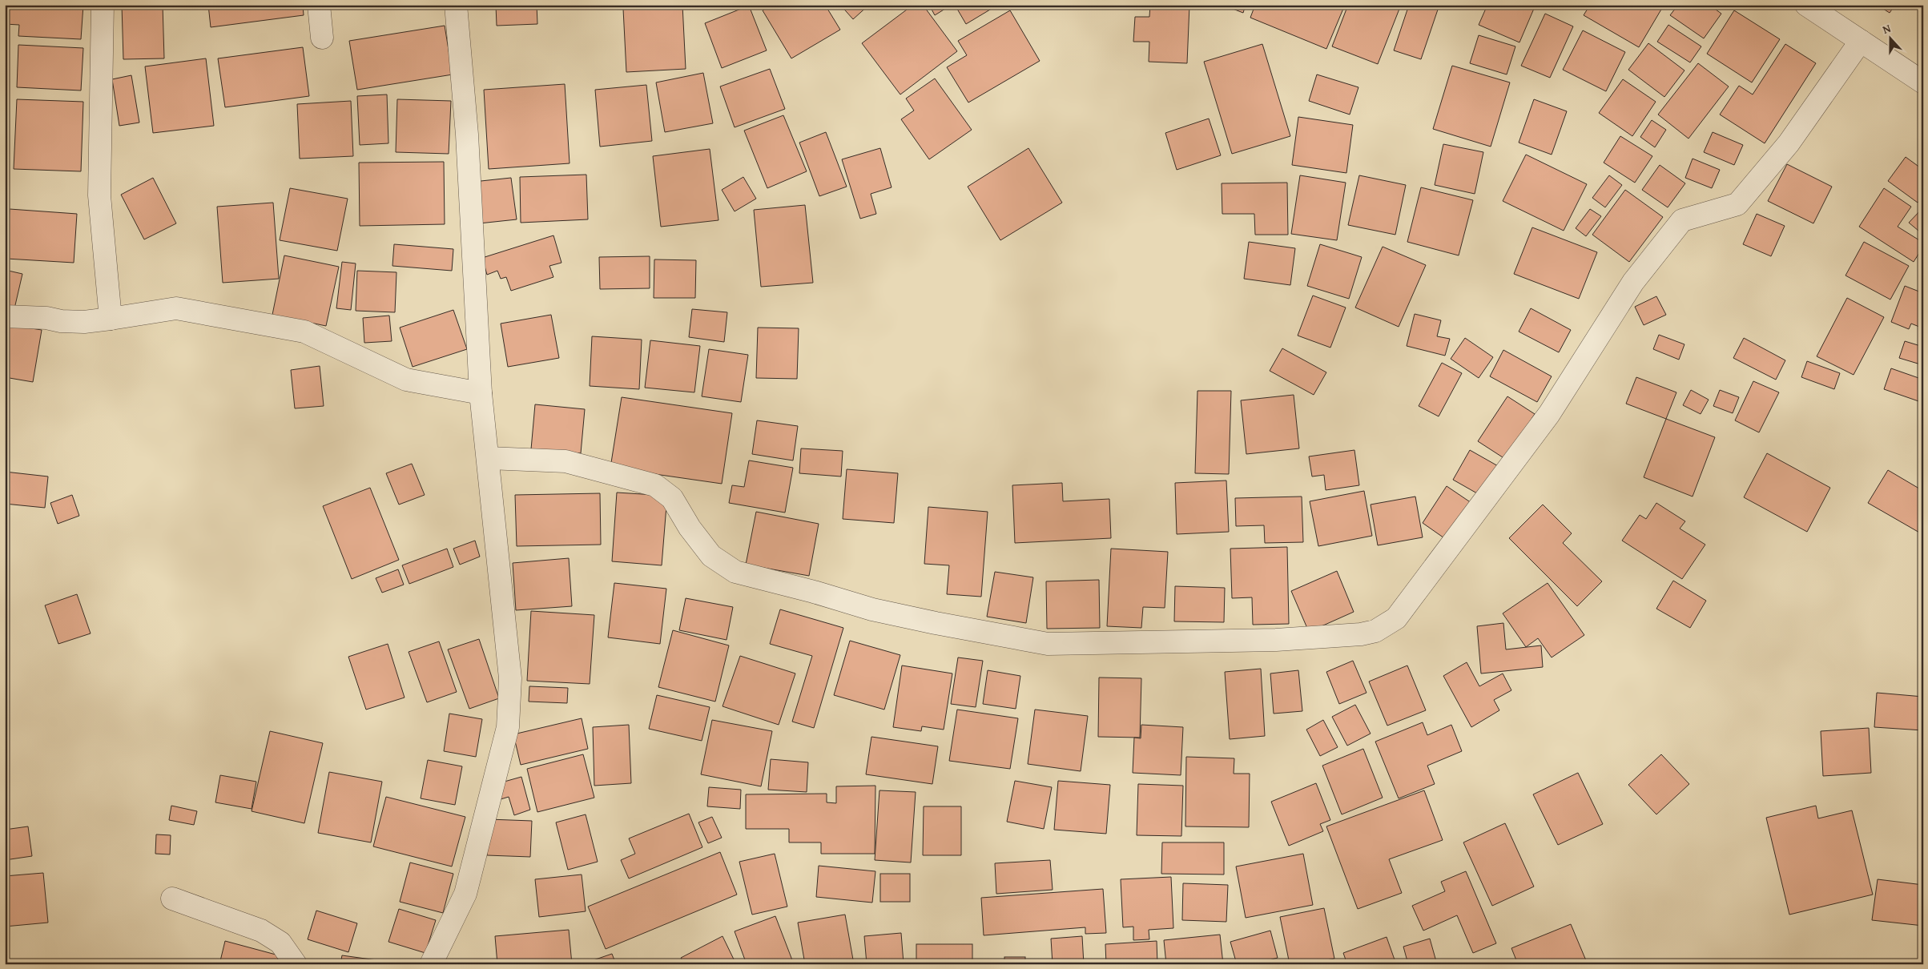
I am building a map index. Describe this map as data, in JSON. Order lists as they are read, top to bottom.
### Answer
{
  "north": "top"
}
